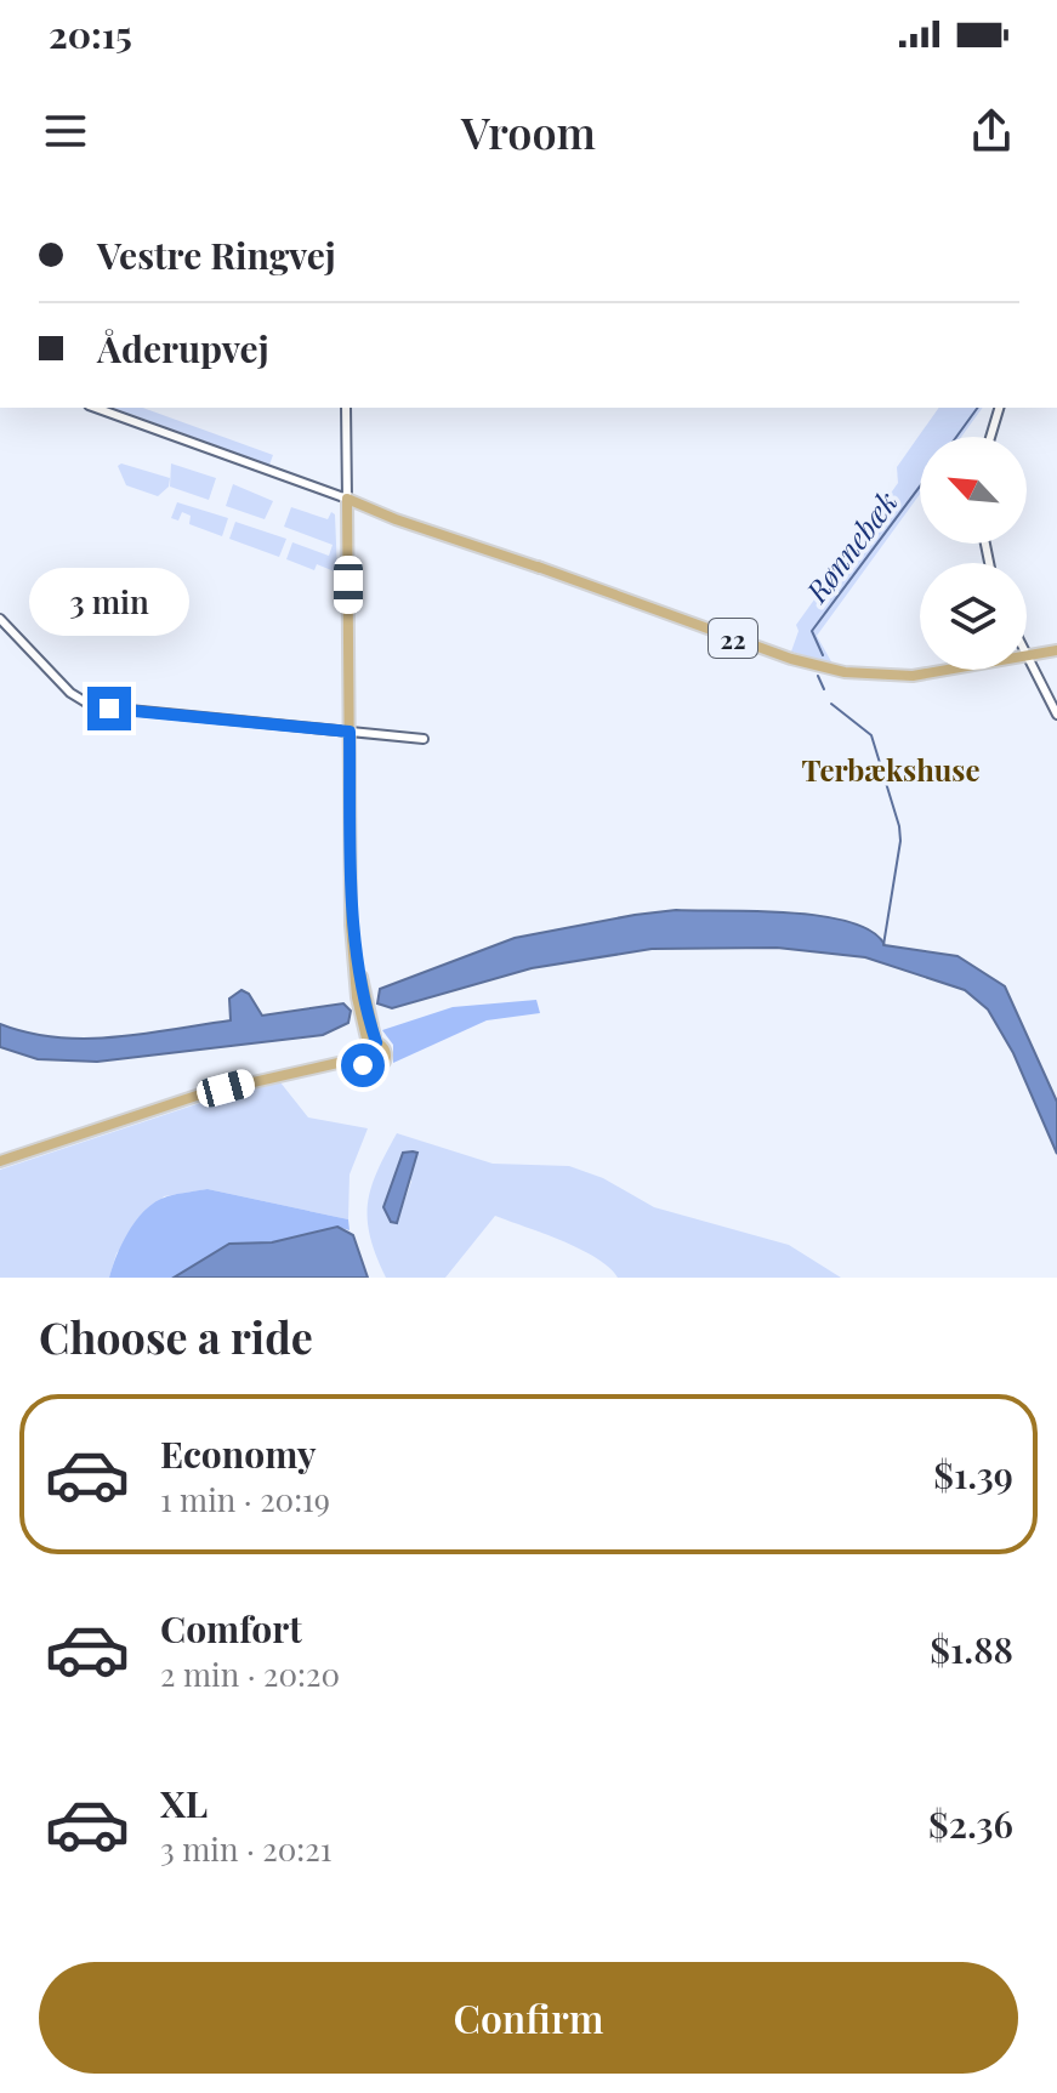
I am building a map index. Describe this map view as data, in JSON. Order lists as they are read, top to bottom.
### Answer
{
  "streets": {
    "main road": ["22"]
  },
  "districts": ["Terbækshuse"],
  "water": ["Rønnebæk"],
  "north": "top left",
  "page": {
    "status": "20:15",
    "header": "Vroom",
    "banner": ["Vestre Ringvej", "Åderupvej"],
    "bubble": "3 min",
    "heading": "Choose a ride",
    "list": [
      {
        "name": "Economy",
        "note": "1 min · 20:19",
        "value": "$1.39"
      },
      {
        "name": "Comfort",
        "note": "2 min · 20:20",
        "value": "$1.88"
      },
      {
        "name": "XL",
        "note": "3 min · 20:21",
        "value": "$2.36"
      }
    ],
    "buttons": "Confirm"
  }
}
